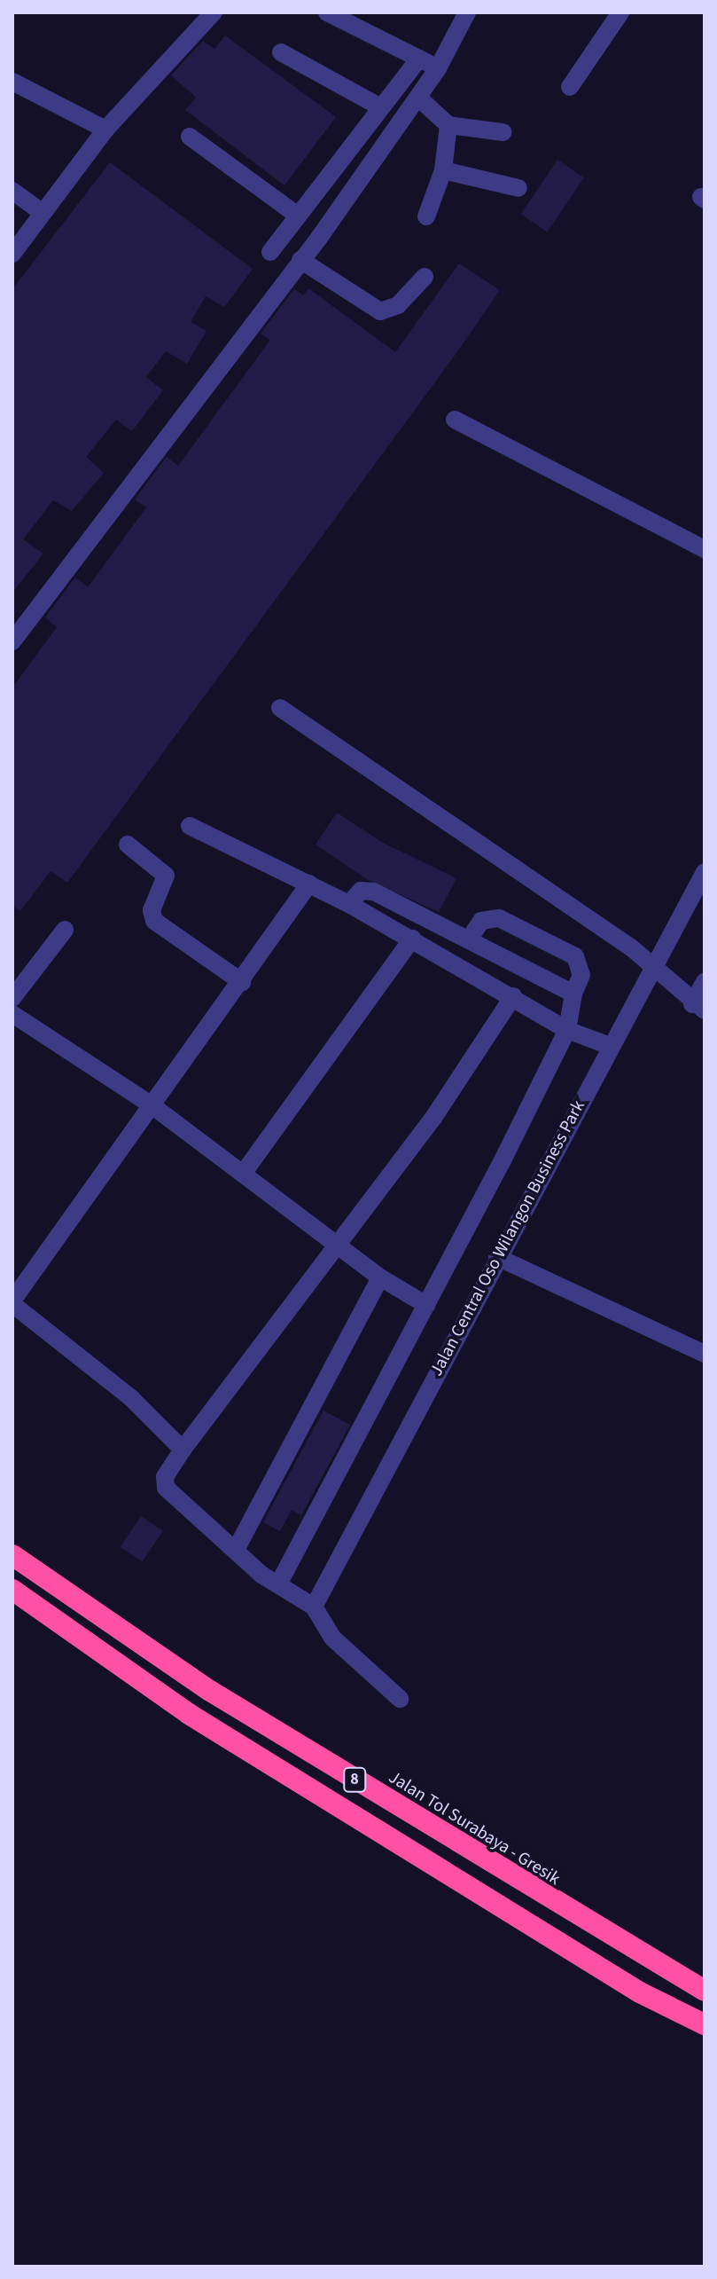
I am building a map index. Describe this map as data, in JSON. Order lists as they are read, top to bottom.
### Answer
{
  "streets": {
    "highway": ["8", "Jalan Tol Surabaya - Gresik"],
    "lane": ["Jalan Central Oso Wilangon Business Park"]
  }
}
